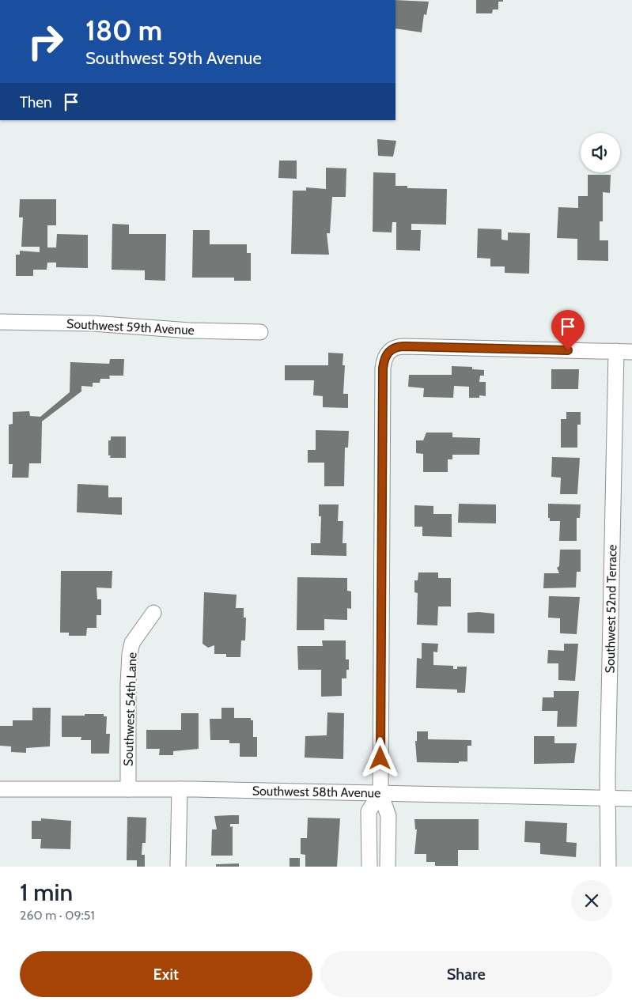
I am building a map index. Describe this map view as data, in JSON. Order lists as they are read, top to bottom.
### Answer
{
  "streets": {
    "street": [
      "Southwest 59th Avenue",
      "Southwest 52nd Terrace",
      "Southwest 54th Lane",
      "Southwest 58th Avenue"
    ]
  },
  "crossings": [
    ["Southwest 52nd Terrace", "Southwest 58th Avenue"],
    ["Southwest 54th Lane", "Southwest 58th Avenue"]
  ],
  "page": {
    "turn": ["180 m", "Southwest 59th Avenue"],
    "then": "Then",
    "heading": ["1 min", "260 m · 09:51"],
    "buttons": ["Exit", "Share"]
  }
}
